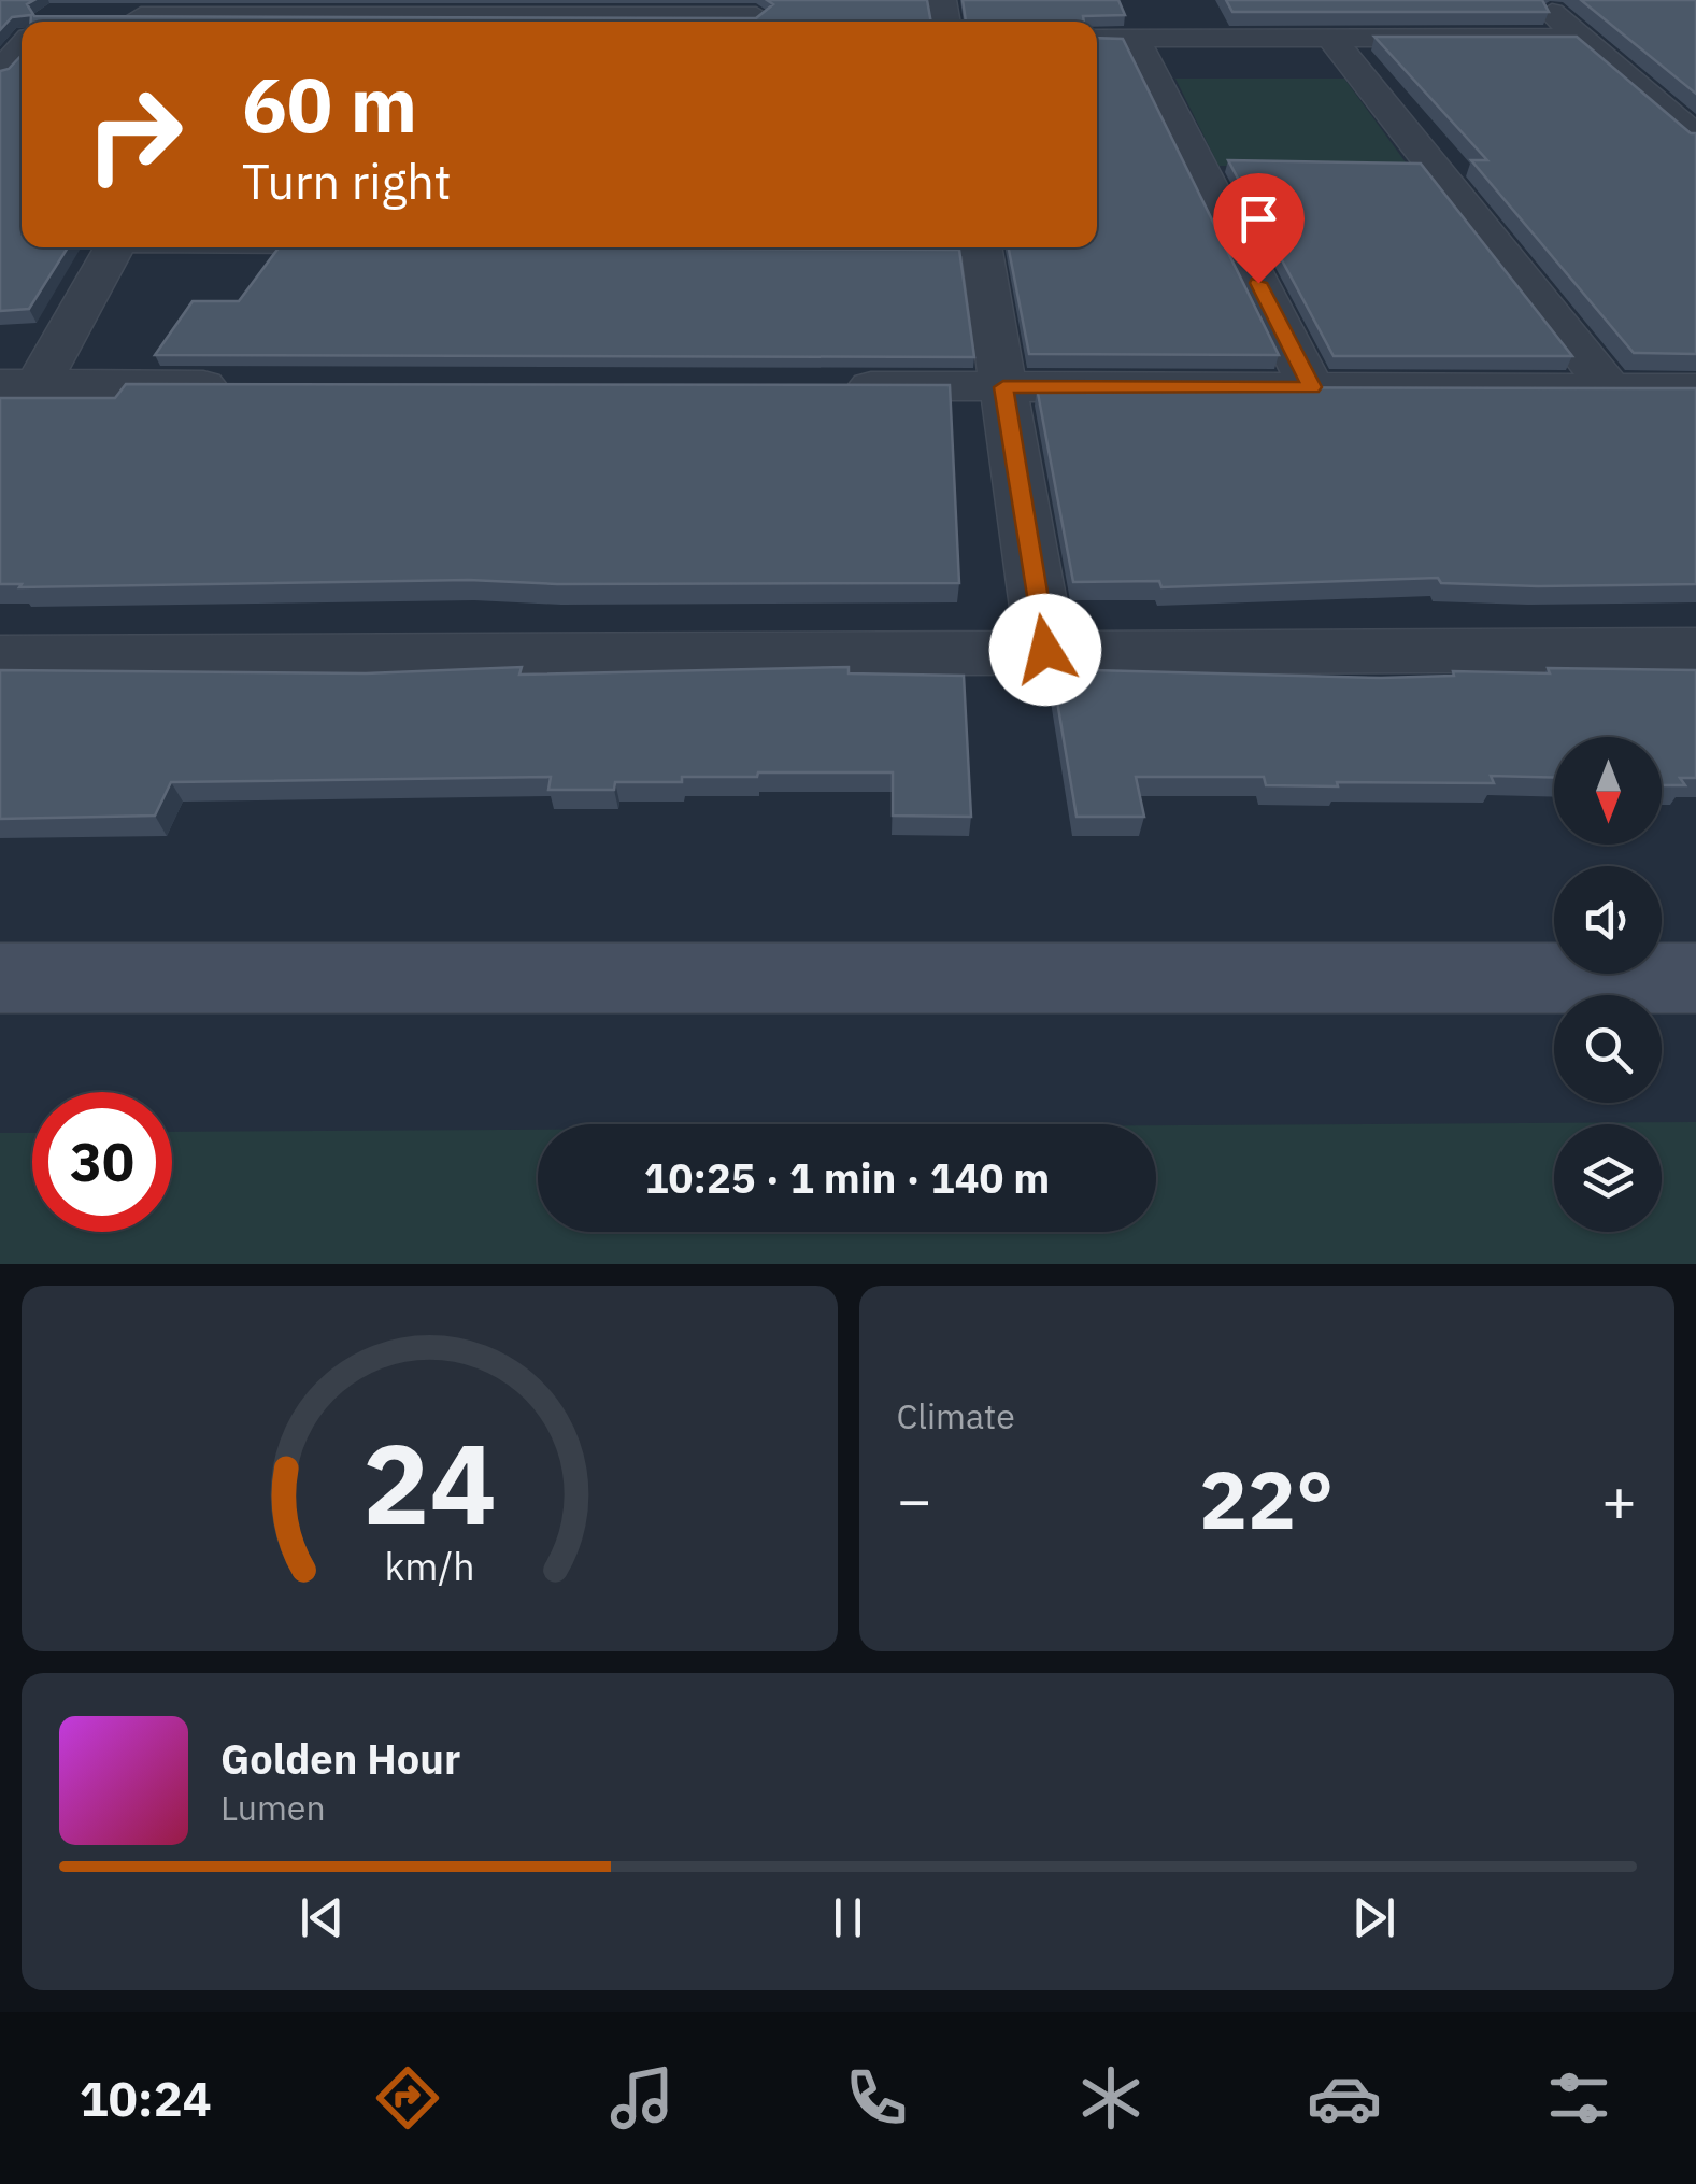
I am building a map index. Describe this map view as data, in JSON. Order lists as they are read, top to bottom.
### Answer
{
  "north": "bottom",
  "page": {
    "turn": ["60 m", "Turn right"],
    "limit": "30",
    "trip": "10:25 · 1 min · 140 m",
    "tile": "Climate",
    "heat": ["−", "22°", "+"],
    "song": ["Golden Hour", "Lumen"],
    "tabs": "10:24",
    "gauge": ["24", "km/h"]
  }
}
